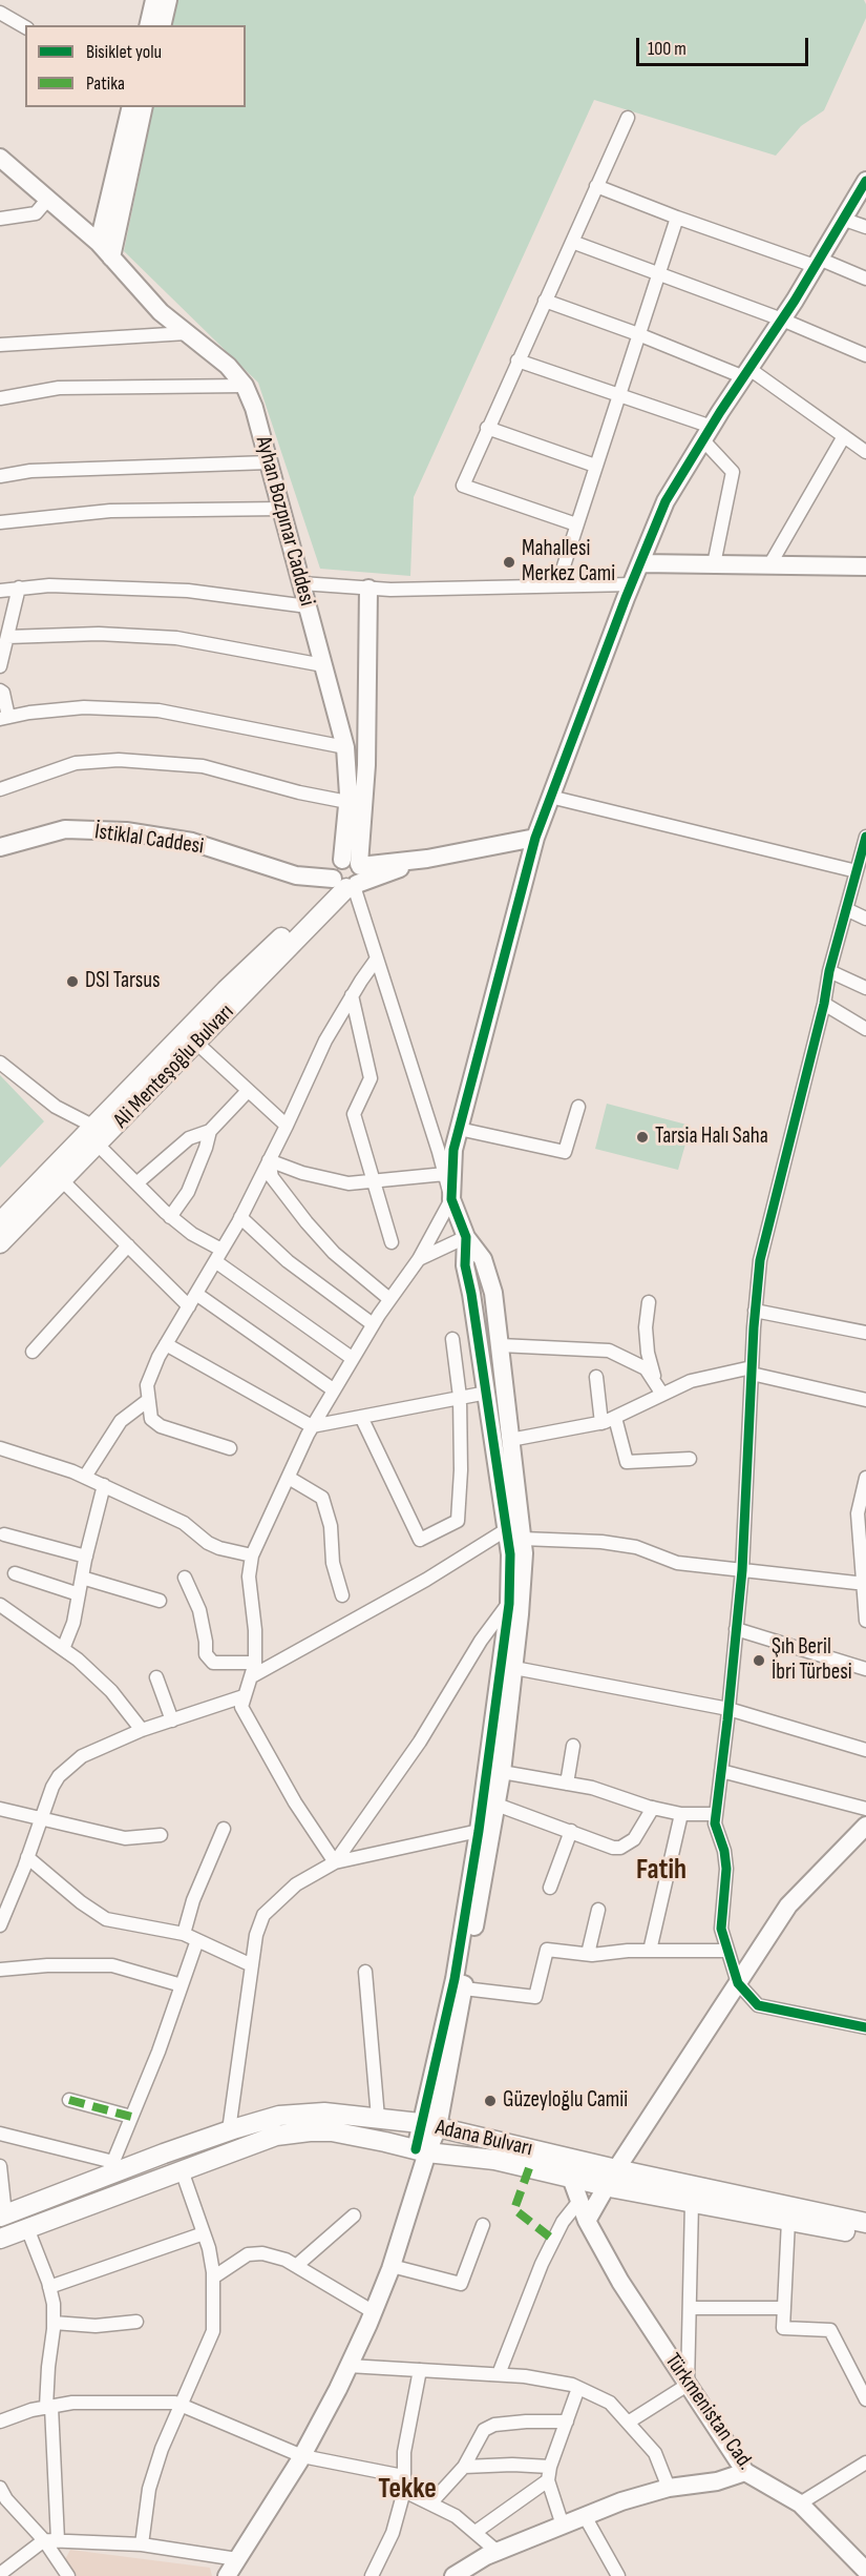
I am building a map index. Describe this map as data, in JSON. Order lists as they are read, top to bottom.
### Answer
{
  "streets": {
    "main road": ["Ali Menteşoğlu Bulvarı", "Adana Bulvarı"],
    "street": ["Ayhan Bozpınar Caddesi", "İstiklal Caddesi", "Türkmenistan Cad."]
  },
  "crossings": [
    ["Ayhan Bozpınar Caddesi", "İstiklal Caddesi"],
    ["Ayhan Bozpınar Caddesi", "Ali Menteşoğlu Bulvarı"],
    ["İstiklal Caddesi", "Ali Menteşoğlu Bulvarı"],
    ["Adana Bulvarı", "Türkmenistan Cad."]
  ],
  "districts": ["Fatih", "Tekke"],
  "places": [
    "Mahallesi Merkez Cami",
    "DSI Tarsus",
    "Tarsia Halı Saha",
    "Şıh Beril İbri Türbesi",
    "Güzeyloğlu Camii"
  ],
  "legend": ["Bisiklet yolu", "Patika"],
  "scale_bar": "100 m"
}
